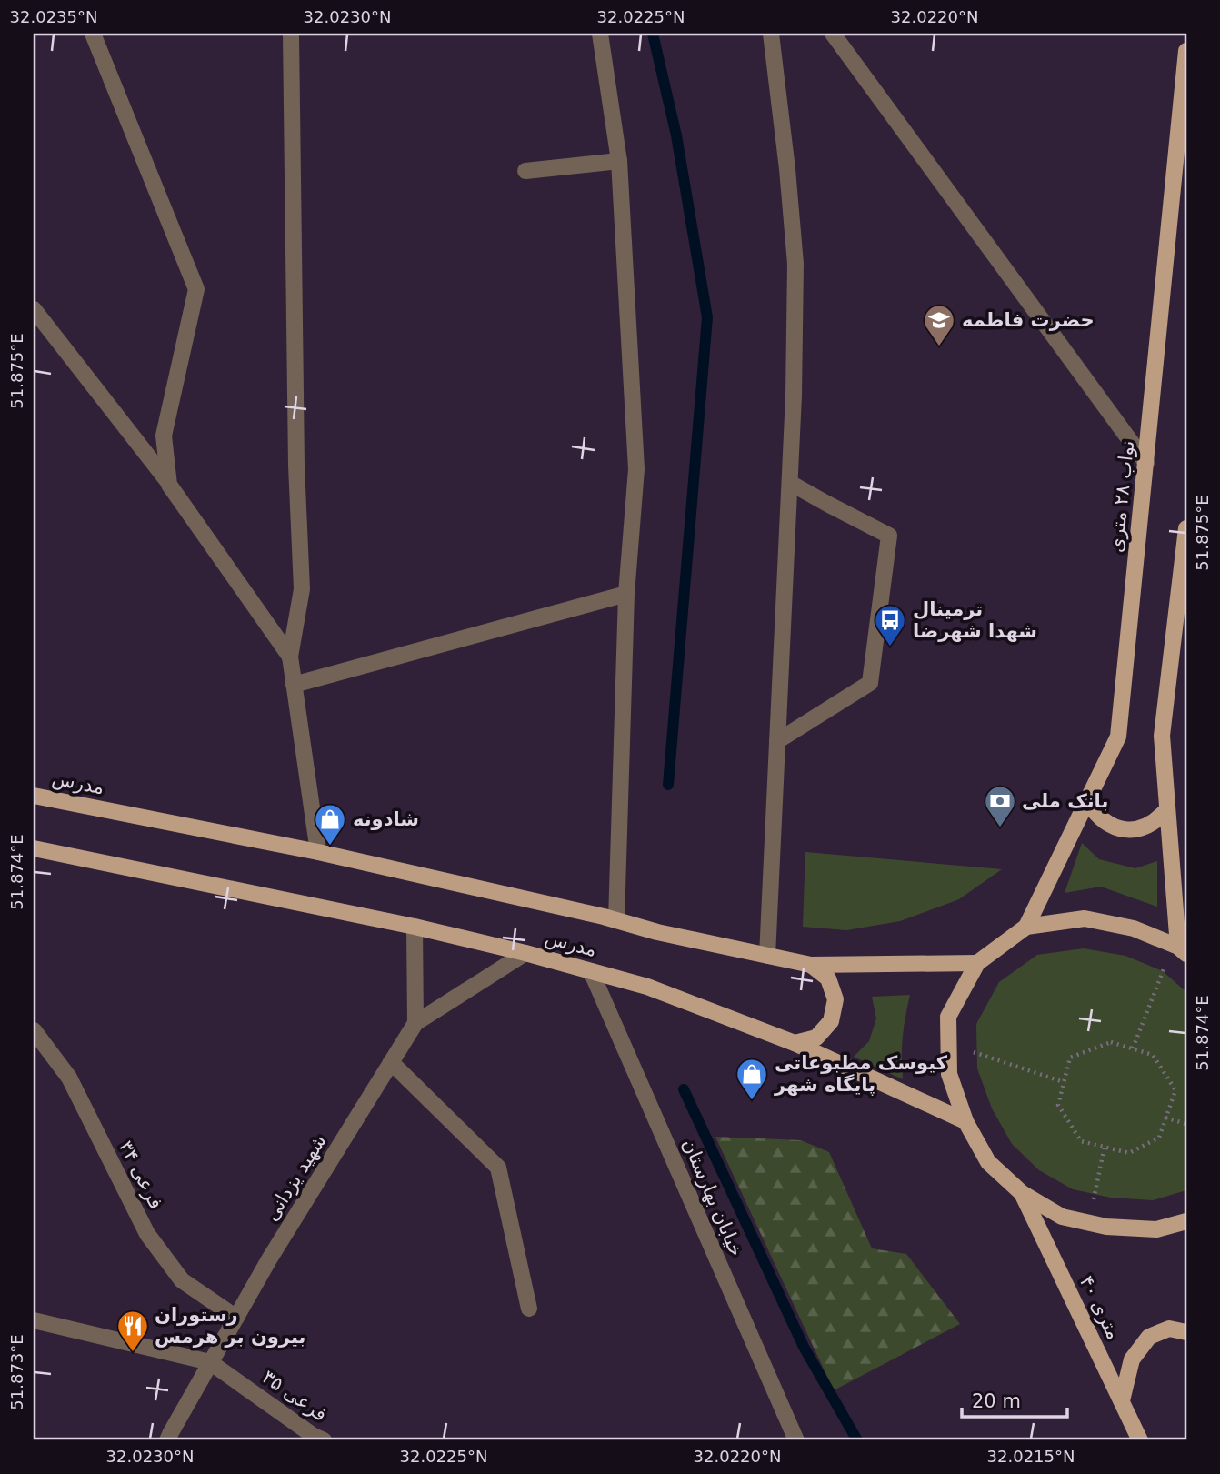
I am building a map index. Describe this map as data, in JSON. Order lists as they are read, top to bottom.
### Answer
{
  "streets": {
    "main road": ["نواب ۲۸ متری", "مدرس", "۴۰ متری"],
    "street": [
      "فرعی ۳۴",
      "شهید یزدانی",
      "خیابان بهارستان",
      "فرعی ۳۵"
    ]
  },
  "crossings": [
    ["مدرس", "خیابان بهارستان"],
    ["فرعی ۳۴", "شهید یزدانی"],
    ["شهید یزدانی", "فرعی ۳۵"]
  ],
  "places": {
    "school or university": ["حضرت فاطمه"],
    "bus stop": ["ترمینال شهدا شهرضا"],
    "bank": ["بانک ملی"],
    "shop": ["شادونه", "کیوسک مطبوعاتی پایگاه شهر"],
    "restaurant": ["رستوران بیرون بر هرمس"]
  },
  "scale_bar": "20 m",
  "coordinates": [
    "32.0235°N",
    "32.0230°N",
    "32.0225°N",
    "32.0220°N",
    "51.875°E",
    "51.874°E",
    "51.873°E",
    "32.0215°N"
  ]
}
